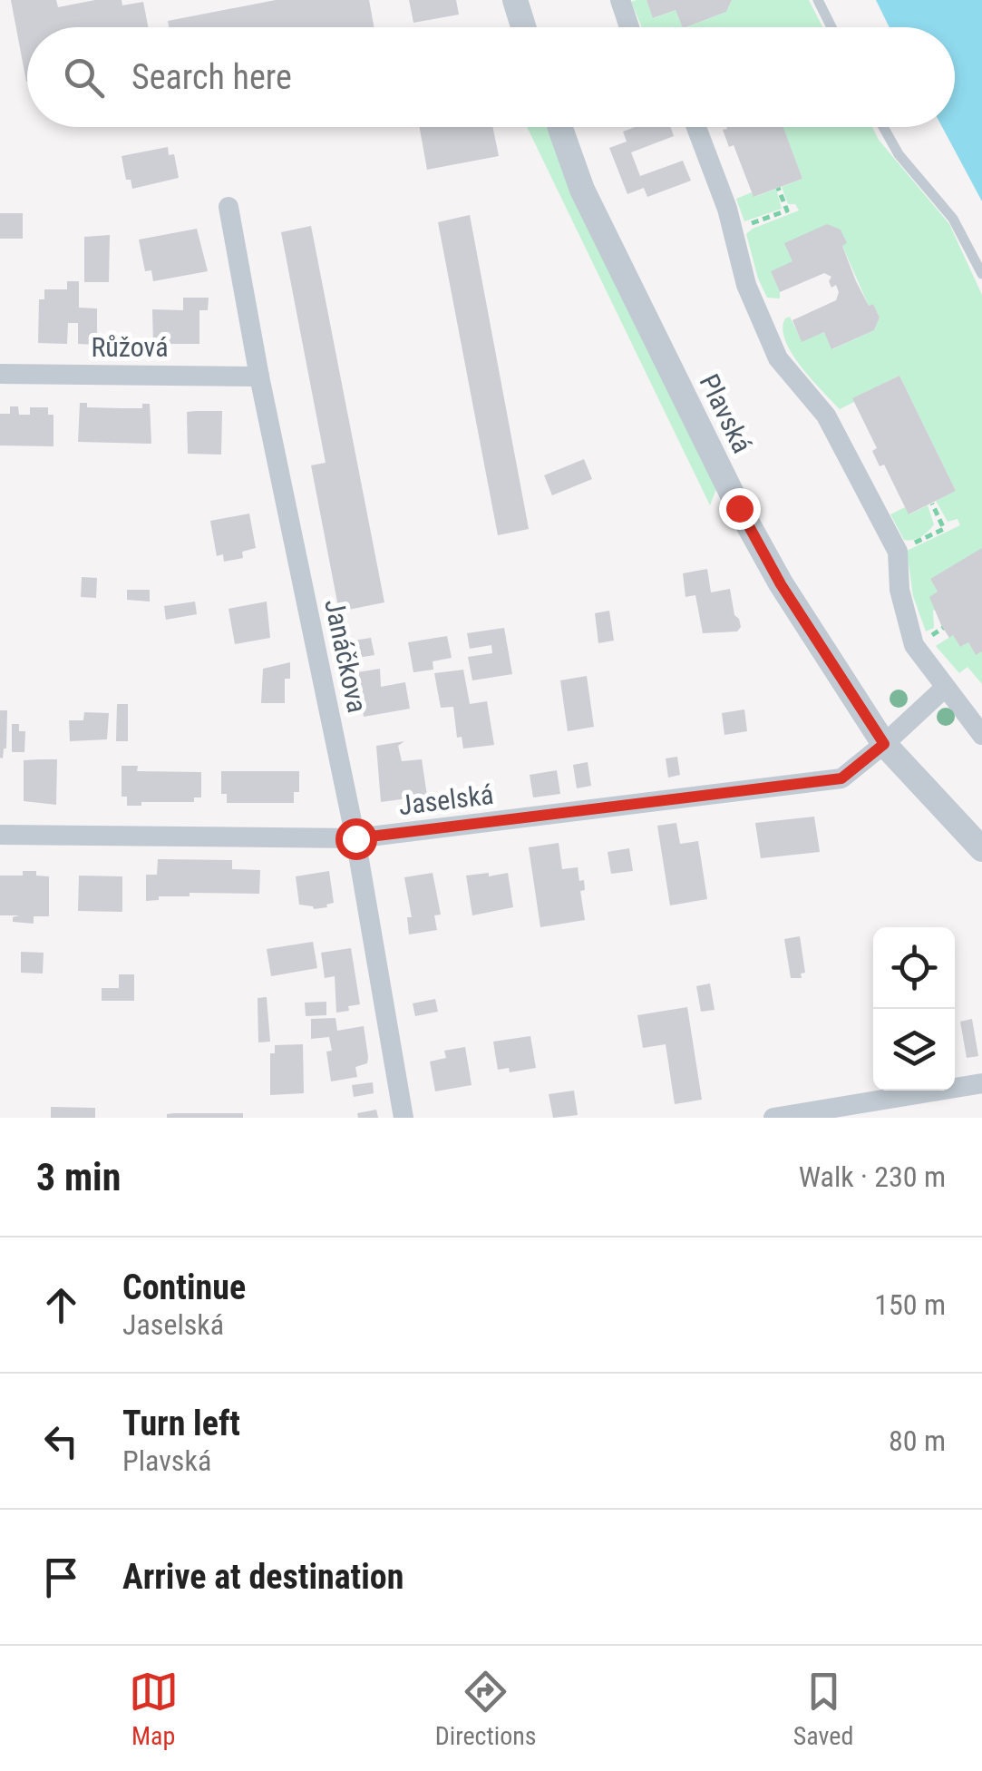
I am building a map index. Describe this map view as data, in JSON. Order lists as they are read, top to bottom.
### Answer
{
  "streets": {
    "street": [
      "Růžová",
      "Plavská",
      "Janáčkova",
      "Jaselská"
    ]
  },
  "crossings": [
    ["Růžová", "Janáčkova"],
    ["Plavská", "Jaselská"],
    ["Janáčkova", "Jaselská"]
  ],
  "page": {
    "search": "Search here",
    "heading": ["3 min", "Walk · 230 m"],
    "list": [
      ["Continue", "Jaselská", "150 m"],
      ["Turn left", "Plavská", "80 m"],
      "Arrive at destination"
    ],
    "nav": ["Map", "Directions", "Saved"]
  }
}
